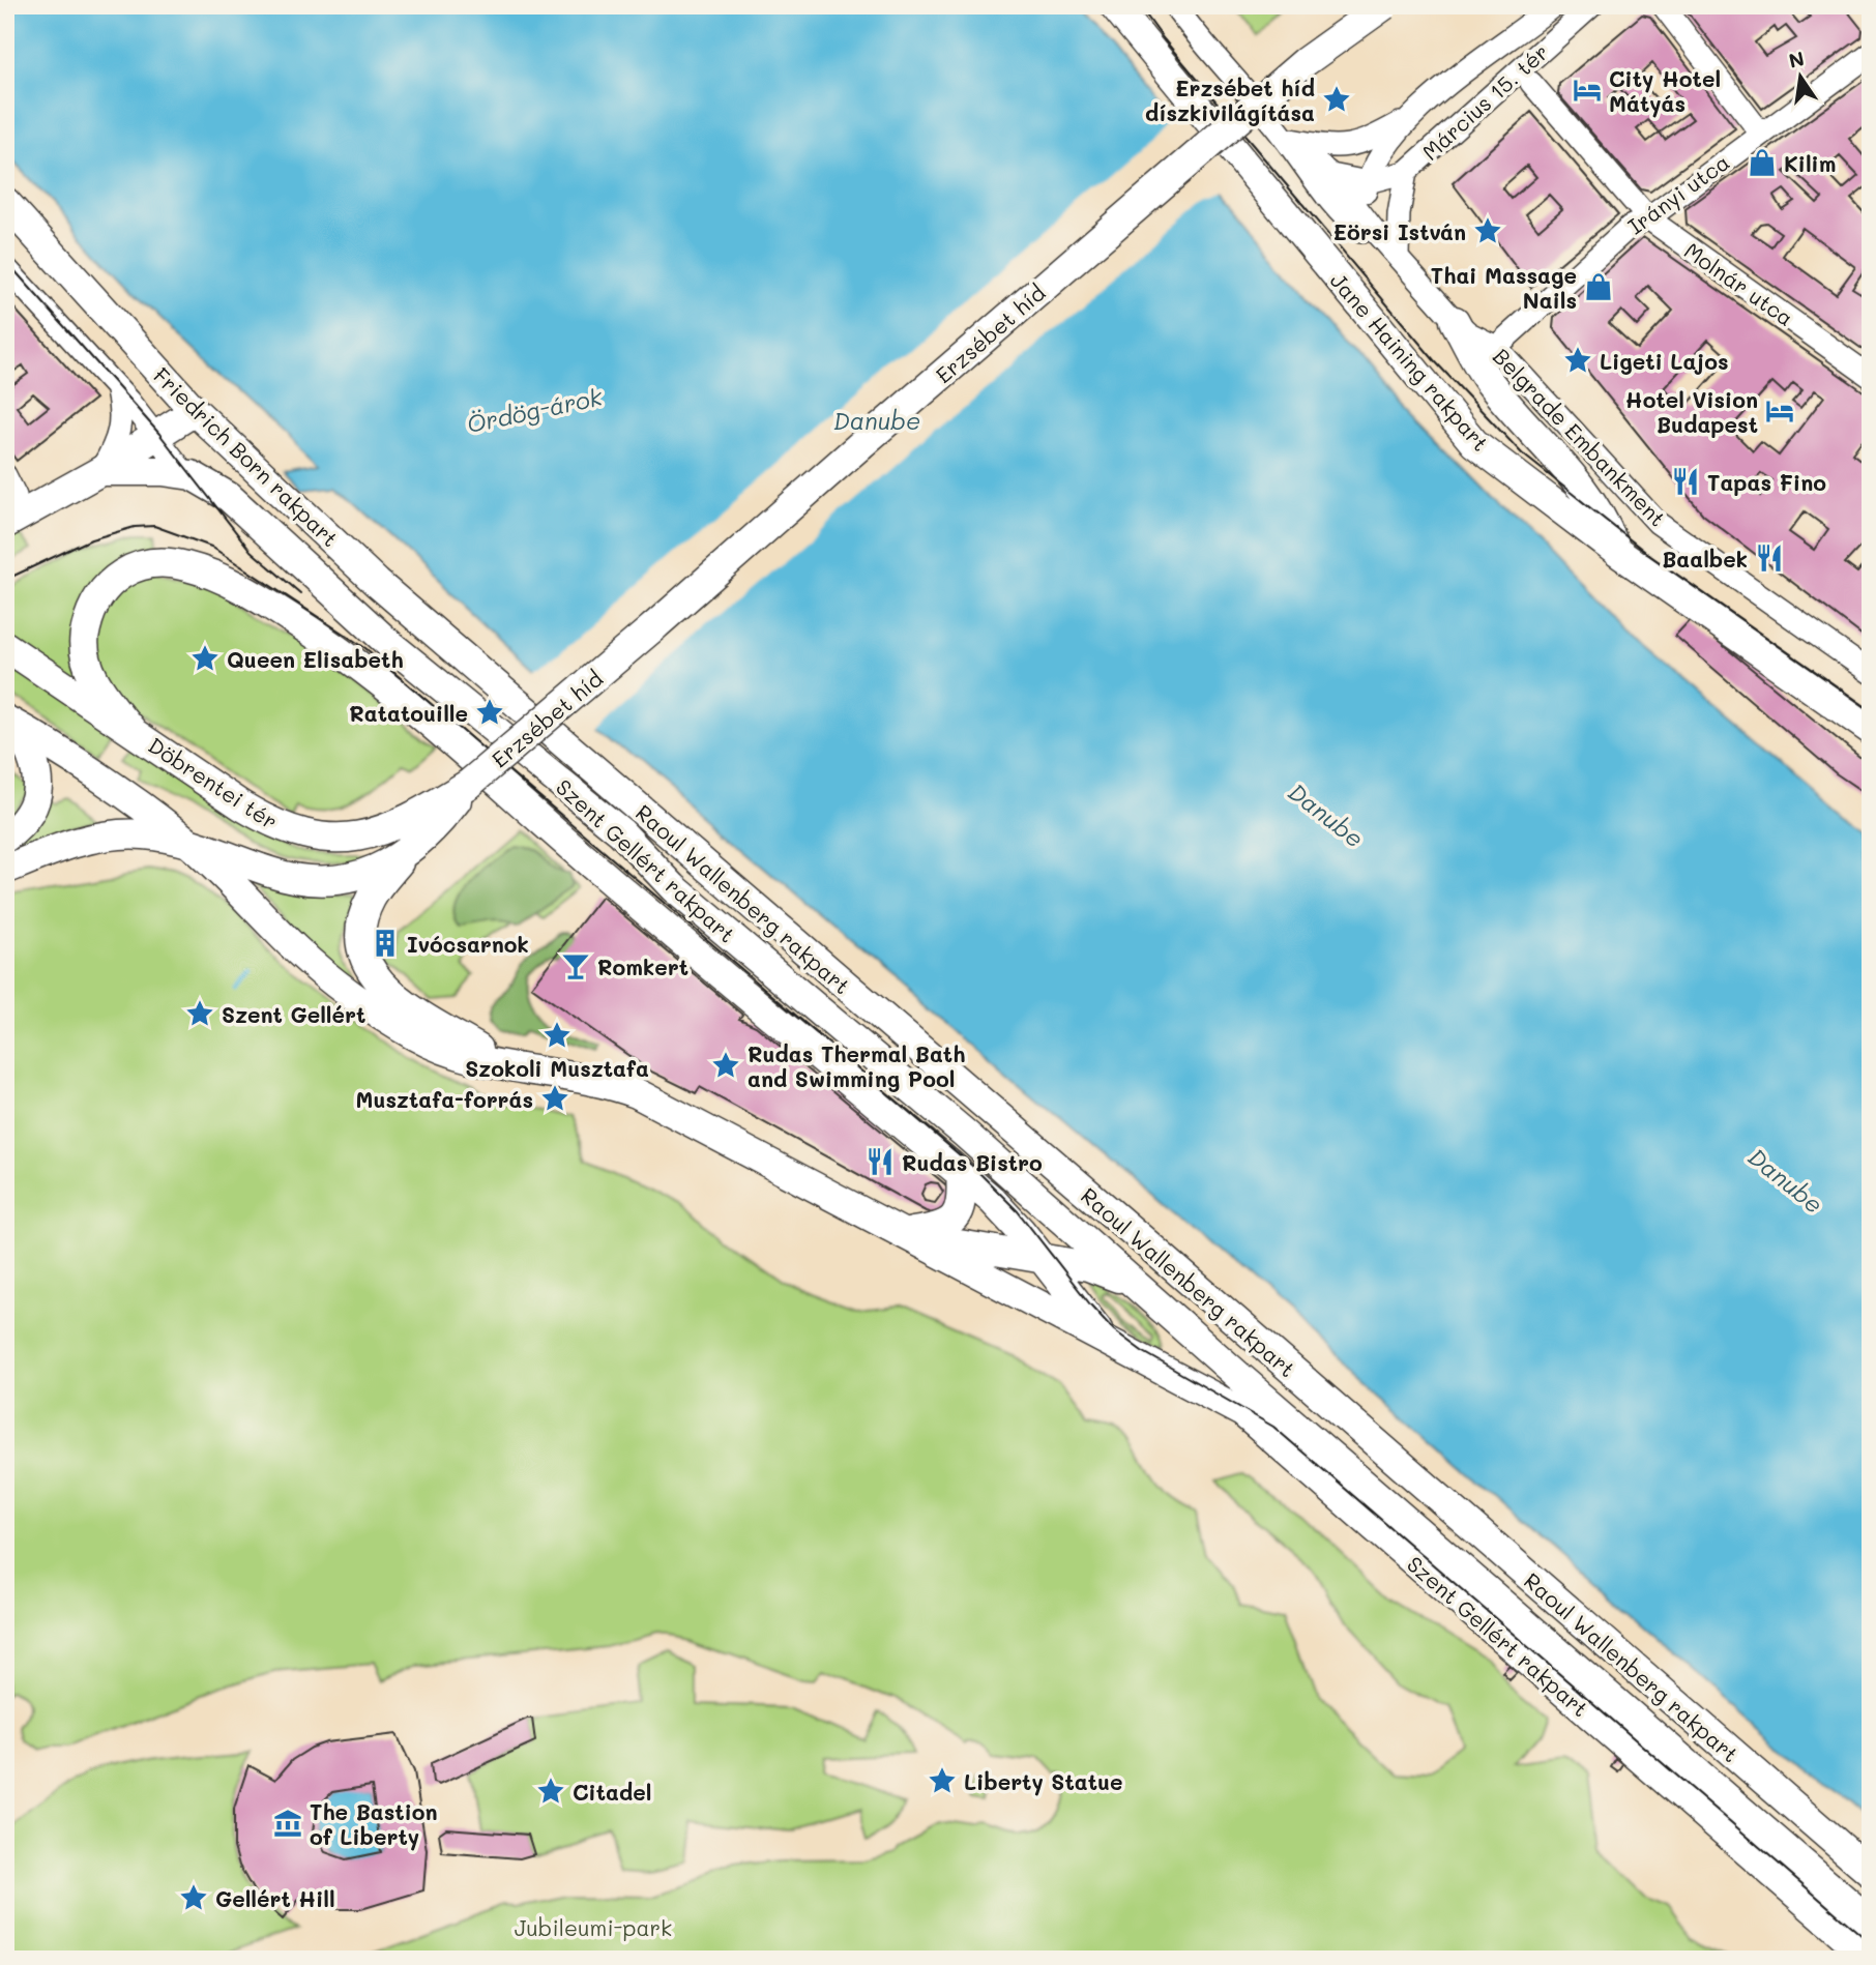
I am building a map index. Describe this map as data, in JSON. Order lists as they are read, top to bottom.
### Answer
{
  "streets": {
    "main road": [
      "Erzsébet híd",
      "Jane Haining rakpart",
      "Friedrich Born rakpart",
      "Döbrentei tér",
      "Szent Gellért rakpart",
      "Raoul Wallenberg rakpart"
    ],
    "street": [
      "Március 15. tér",
      "Irányi utca",
      "Molnár utca",
      "Belgrade Embankment"
    ]
  },
  "crossings": [
    ["Március 15. tér", "Belgrade Embankment"],
    ["Irányi utca", "Molnár utca"],
    ["Irányi utca", "Belgrade Embankment"],
    ["Erzsébet híd", "Döbrentei tér"],
    ["Friedrich Born rakpart", "Raoul Wallenberg rakpart"],
    ["Döbrentei tér", "Szent Gellért rakpart"]
  ],
  "water": ["Ördög-árok", "Danube"],
  "parks": ["Jubileumi-park"],
  "places": {
    "hotel": ["City Hotel Mátyás", "Hotel Vision Budapest"],
    "place": [
      "Erzsébet híd díszkivilágítása",
      "Eörsi István",
      "Ligeti Lajos",
      "Queen Elisabeth",
      "Ratatouille",
      "Szent Gellért",
      "Szokoli Musztafa",
      "Rudas Thermal Bath and Swimming Pool",
      "Musztafa-forrás",
      "Liberty Statue",
      "Citadel",
      "Gellért Hill"
    ],
    "shop": ["Kilim", "Thai Massage Nails"],
    "restaurant": ["Tapas Fino", "Baalbek", "Rudas Bistro"],
    "building": ["Ivócsarnok"],
    "bar": ["Romkert"],
    "museum": ["The Bastion of Liberty"]
  },
  "north": "top"
}
